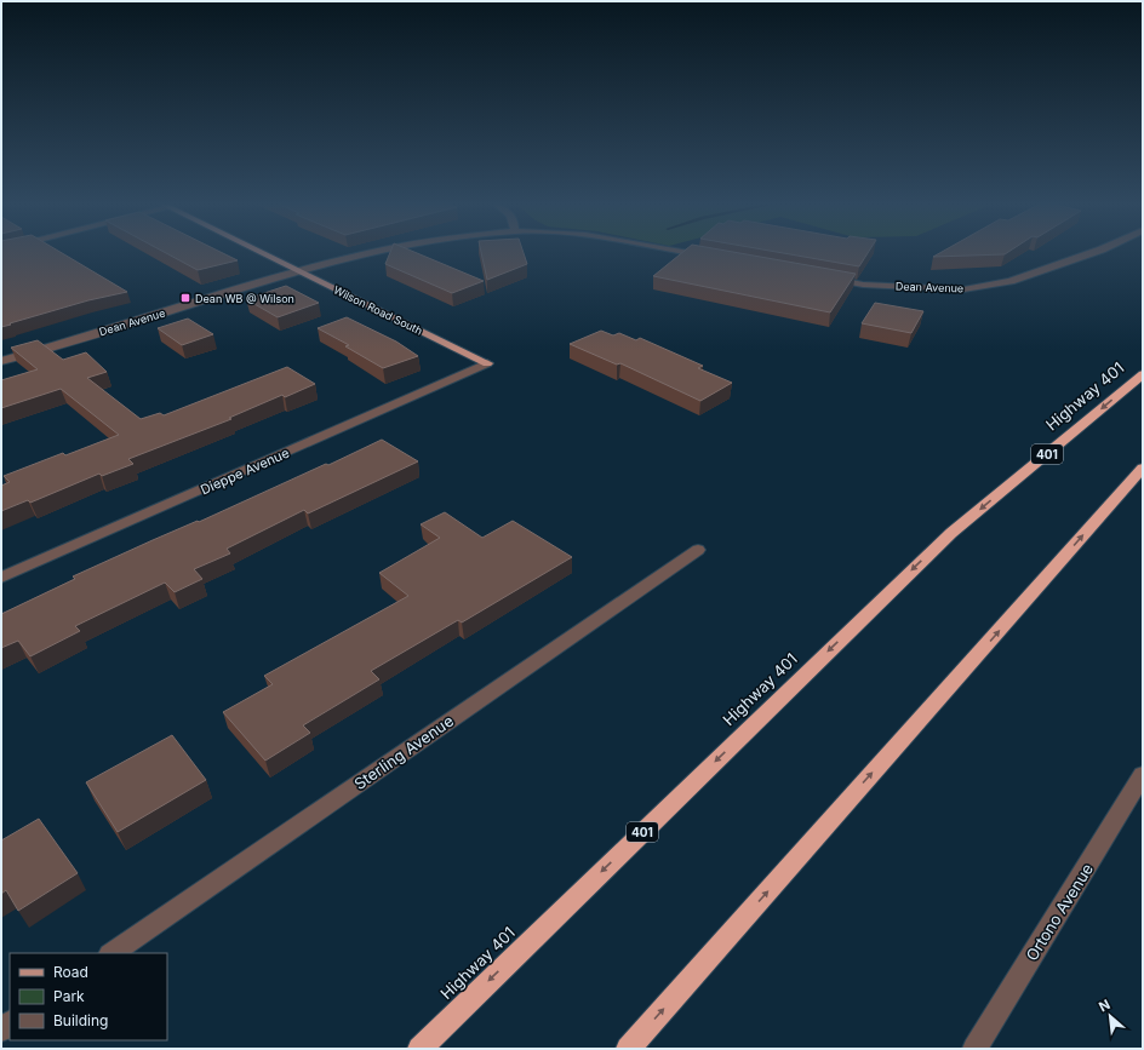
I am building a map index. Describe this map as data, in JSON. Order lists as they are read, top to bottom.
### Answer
{
  "streets": {
    "highway": ["Highway 401", "401"],
    "main road": ["Wilson Road South"],
    "street": [
      "Dean Avenue",
      "Dieppe Avenue",
      "Sterling Avenue",
      "Ortono Avenue"
    ]
  },
  "crossings": [
    ["Dean Avenue", "Wilson Road South"],
    ["Wilson Road South", "Dieppe Avenue"]
  ],
  "places": {
    "transit": ["Dean WB @ Wilson"]
  },
  "legend": ["Road", "Park", "Building"],
  "north": "top left"
}
